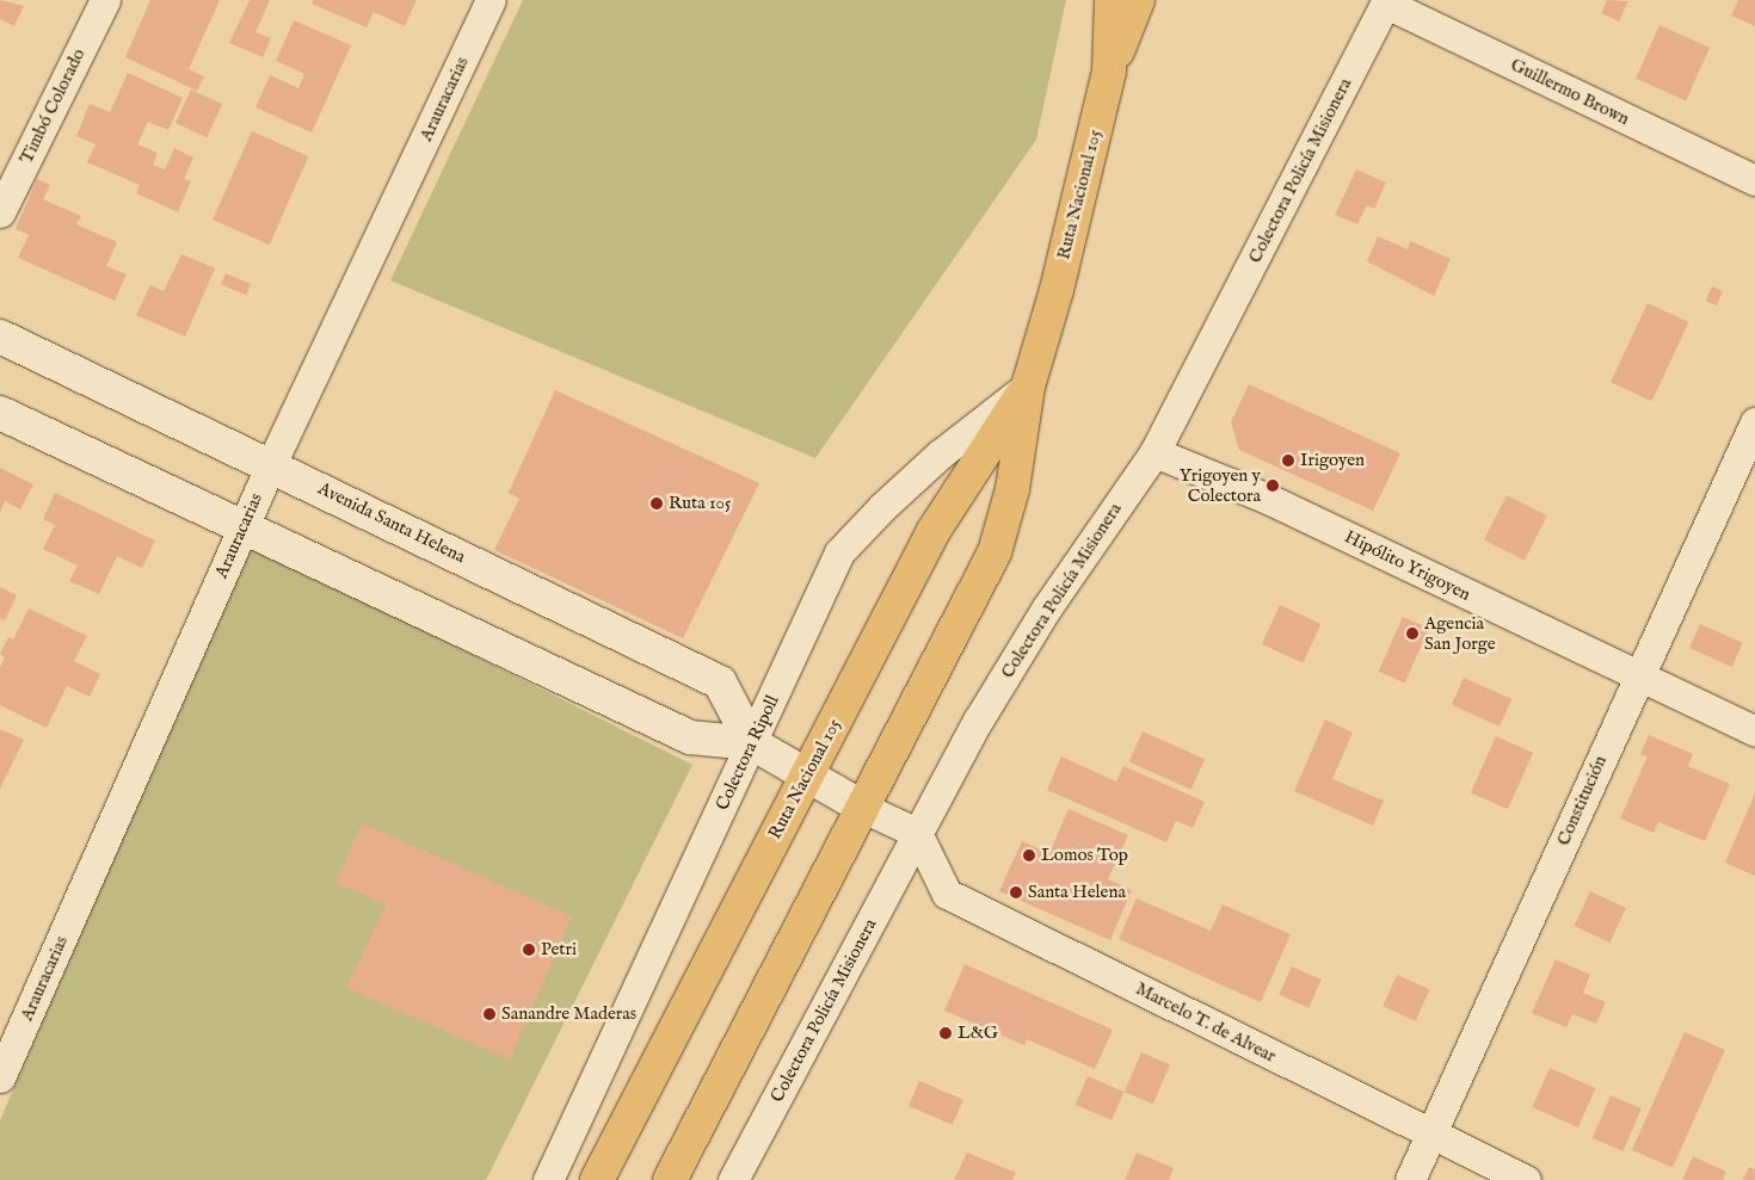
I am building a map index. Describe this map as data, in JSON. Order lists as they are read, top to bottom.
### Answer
{
  "streets": {
    "highway": ["Ruta Nacional 105"],
    "main road": ["Avenida Santa Helena"],
    "street": [
      "Guillermo Brown",
      "Arauracarias",
      "Timbó Colorado",
      "Colectora Policía Misionera",
      "Hipólito Yrigoyen",
      "Colectora Ripoll",
      "Constitución",
      "Marcelo T. de Alvear"
    ]
  },
  "crossings": [
    ["Guillermo Brown", "Colectora Policía Misionera"],
    ["Arauracarias", "Avenida Santa Helena"],
    ["Colectora Policía Misionera", "Hipólito Yrigoyen"],
    ["Colectora Policía Misionera", "Marcelo T. de Alvear"],
    ["Ruta Nacional 105", "Colectora Ripoll"],
    ["Avenida Santa Helena", "Colectora Ripoll"],
    ["Hipólito Yrigoyen", "Constitución"],
    ["Constitución", "Marcelo T. de Alvear"]
  ],
  "places": [
    "Irigoyen",
    "Yrigoyen y Colectora",
    "Ruta 105",
    "Agencia San Jorge",
    "Lomos Top",
    "Santa Helena",
    "Petri",
    "Sanandre Maderas",
    "L&G"
  ]
}
